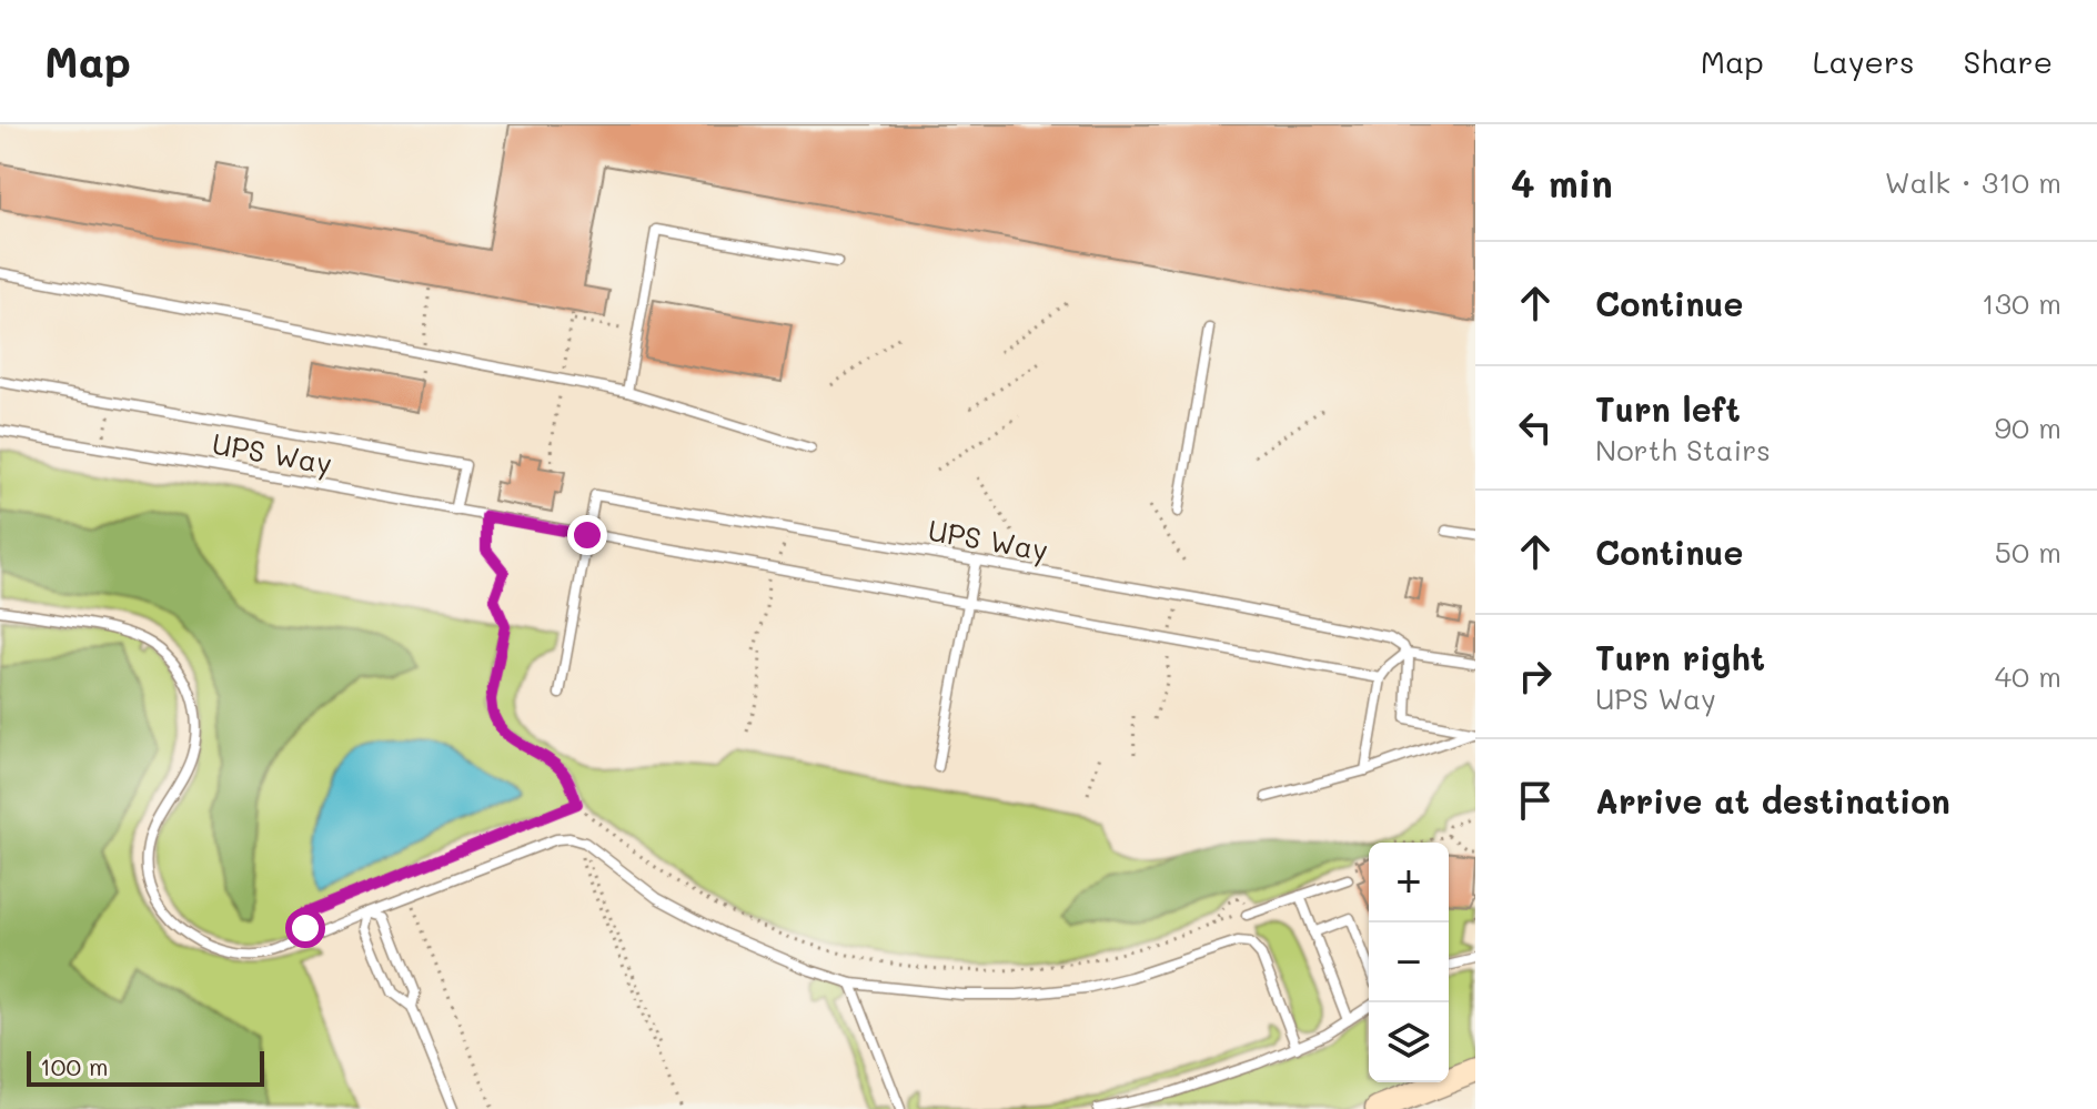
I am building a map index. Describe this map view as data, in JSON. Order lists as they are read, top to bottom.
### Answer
{
  "streets": {
    "lane": ["UPS Way"]
  },
  "scale_bar": "100 m",
  "page": {
    "header": "Map",
    "nav": ["Map", "Layers", "Share"],
    "heading": ["4 min", "Walk · 310 m"],
    "list": [
      ["Continue", "130 m"],
      ["Turn left", "North Stairs", "90 m"],
      ["Continue", "50 m"],
      ["Turn right", "UPS Way", "40 m"],
      "Arrive at destination"
    ],
    "map_buttons": ["+", "−"],
    "scale": "100 m"
  }
}
